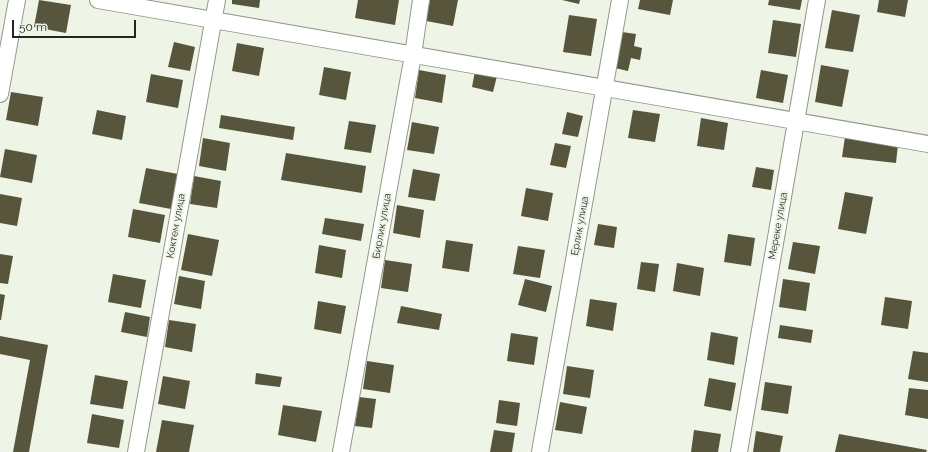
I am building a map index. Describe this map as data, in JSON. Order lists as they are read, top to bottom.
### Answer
{
  "streets": {
    "street": [
      "Коктем улица",
      "Бирлик улица",
      "Ерлик улица",
      "Мереке улица"
    ]
  },
  "scale_bar": "50 m"
}
